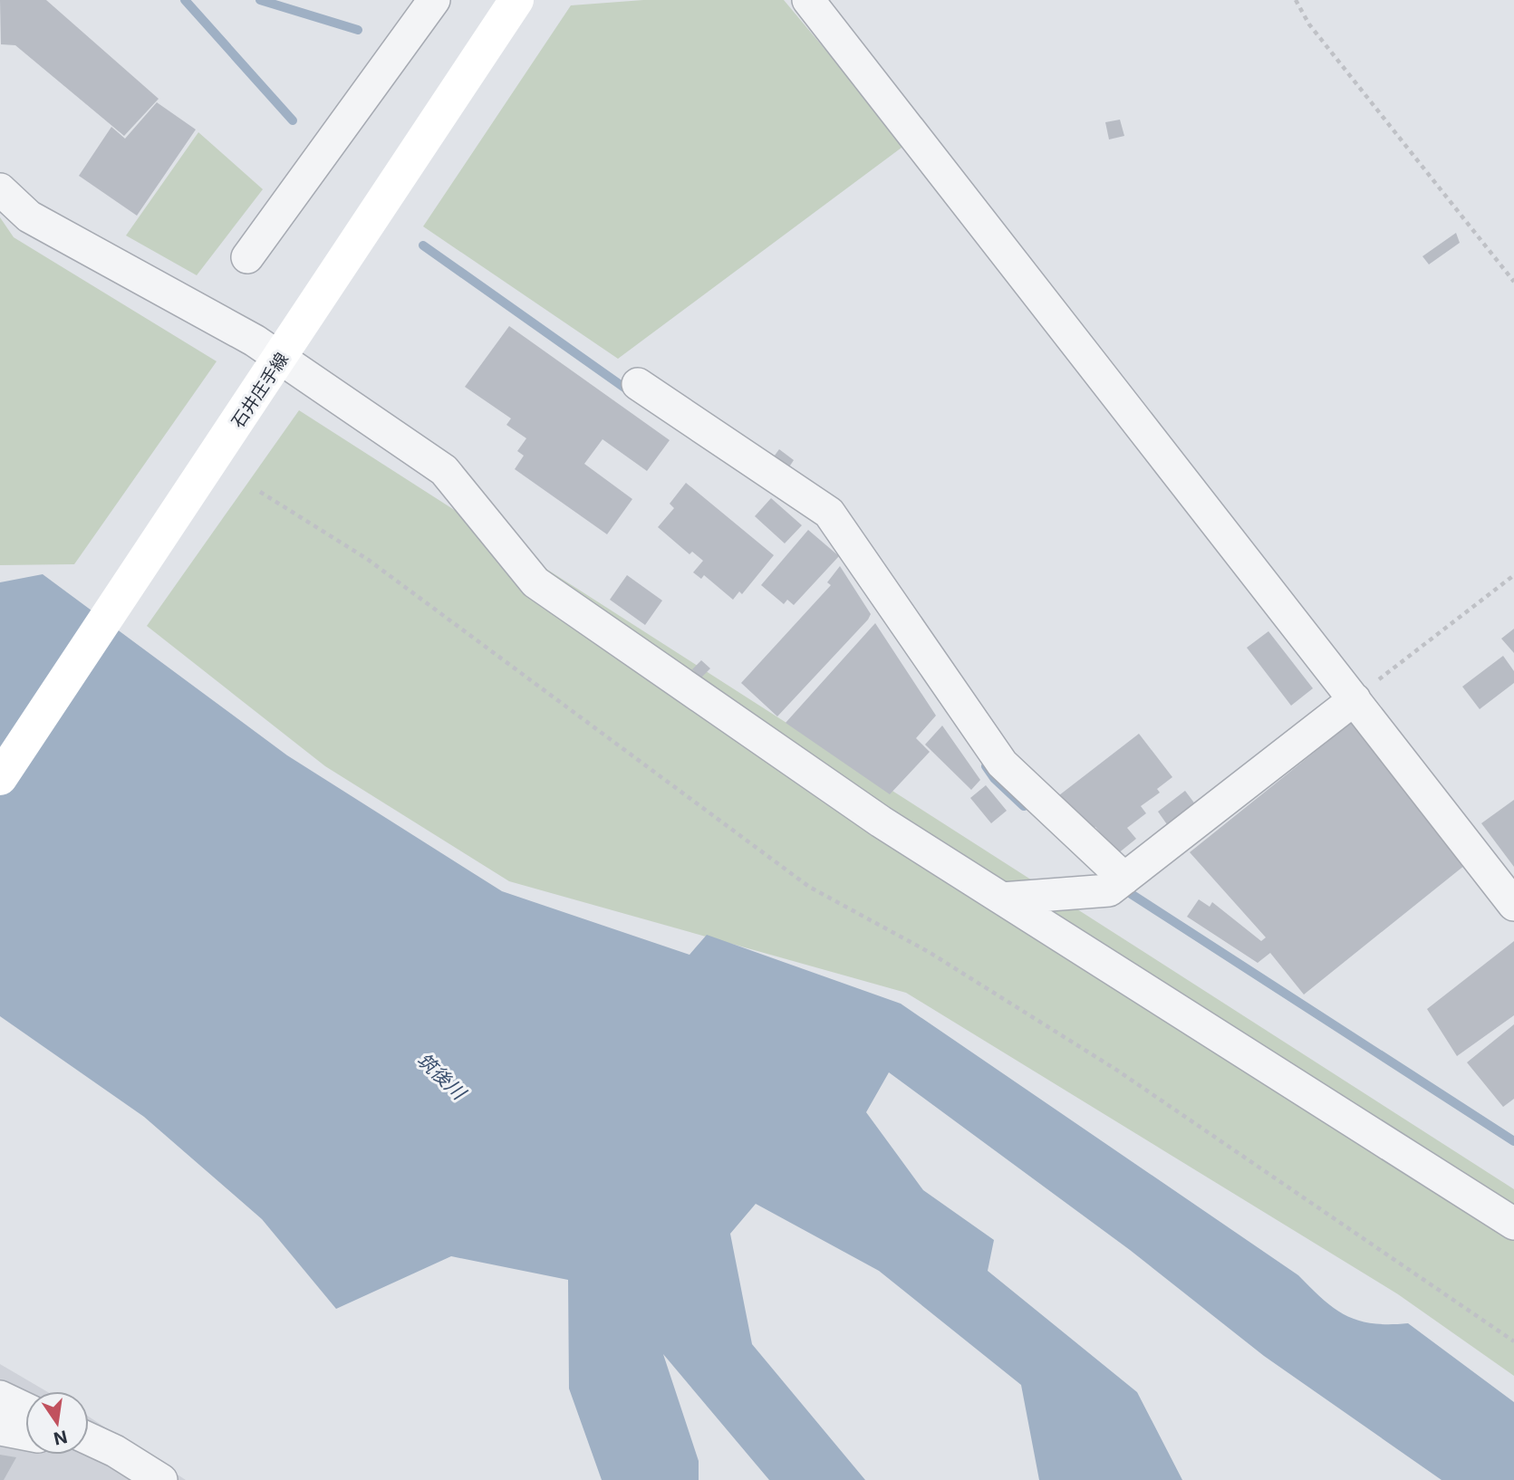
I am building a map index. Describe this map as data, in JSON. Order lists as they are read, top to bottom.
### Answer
{
  "streets": {
    "main road": ["石井庄手線"]
  },
  "water": ["筑後川"],
  "north": "bottom"
}
